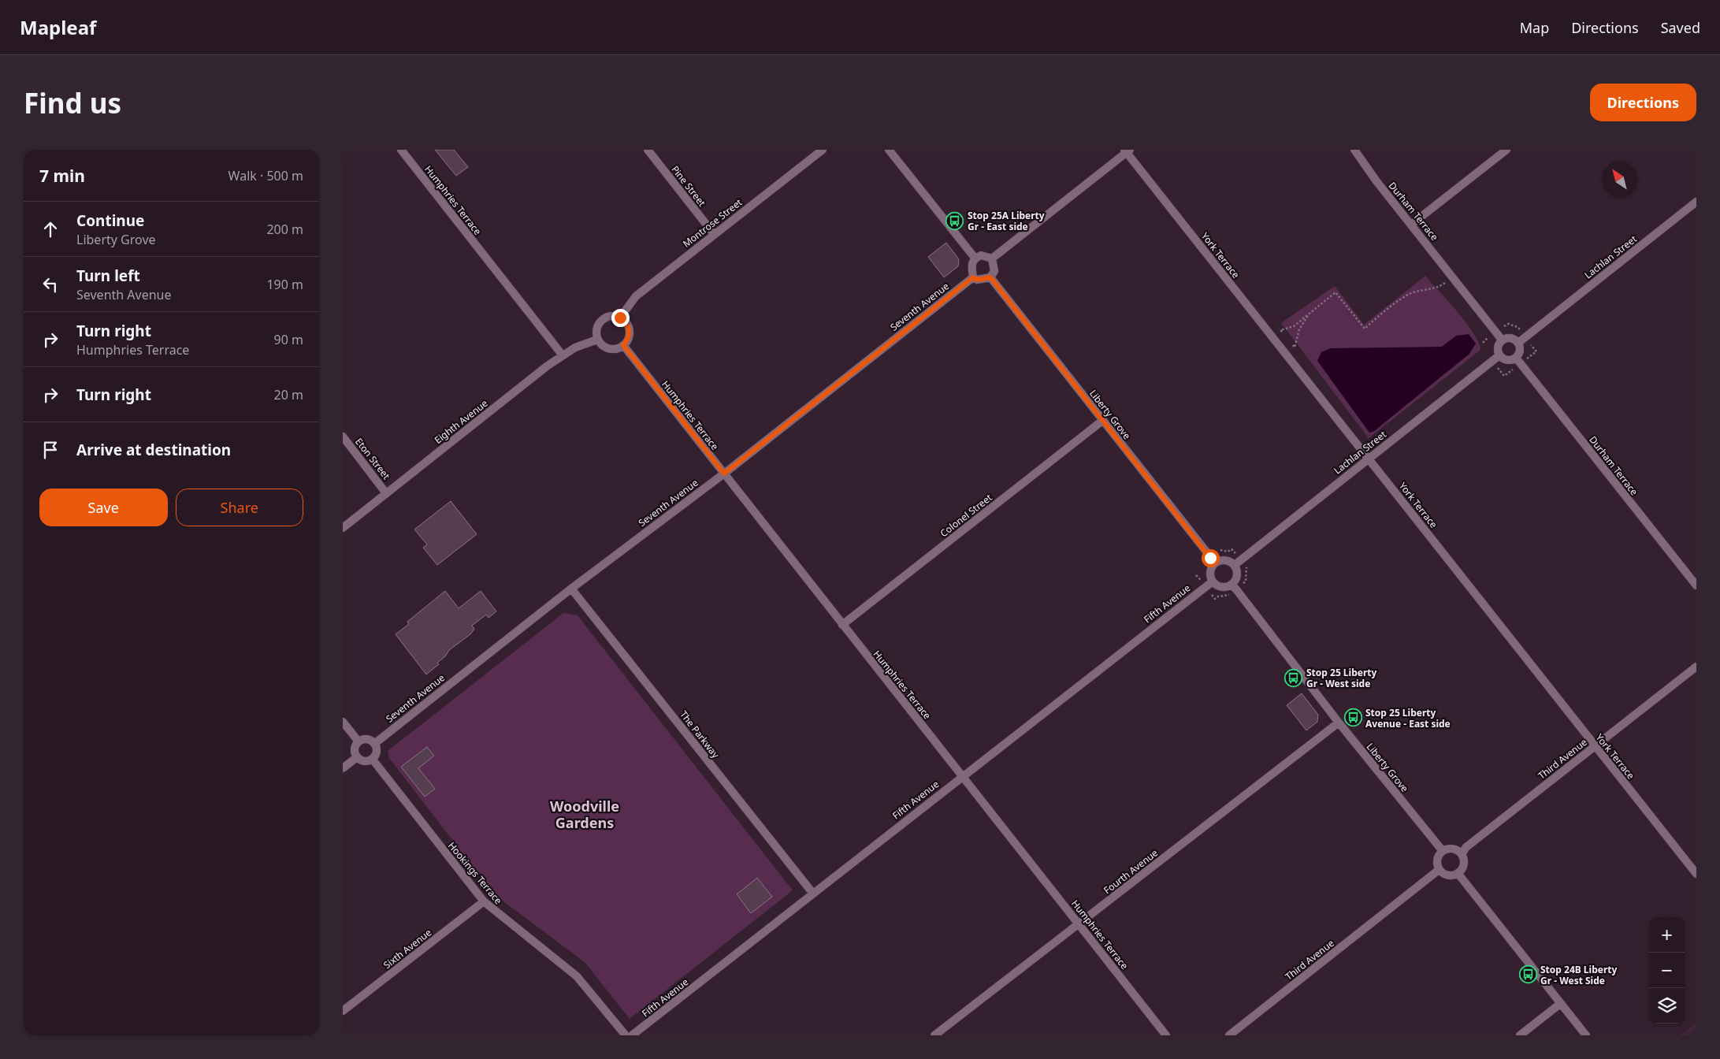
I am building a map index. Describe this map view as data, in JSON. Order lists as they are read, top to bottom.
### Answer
{
  "streets": {
    "street": [
      "Pine Street",
      "Humphries Terrace",
      "Durham Terrace",
      "Montrose Street",
      "York Terrace",
      "Lachlan Street",
      "Seventh Avenue",
      "Liberty Grove",
      "Eighth Avenue",
      "Eton Street",
      "Colonel Street",
      "Fifth Avenue",
      "The Parkway",
      "Third Avenue",
      "Fourth Avenue",
      "Hookings Terrace",
      "Sixth Avenue"
    ]
  },
  "crossings": [
    ["Pine Street", "Montrose Street"],
    ["Humphries Terrace", "Montrose Street"],
    ["Humphries Terrace", "Seventh Avenue"],
    ["Humphries Terrace", "Eighth Avenue"],
    ["Humphries Terrace", "Colonel Street"],
    ["Humphries Terrace", "Fifth Avenue"],
    ["Humphries Terrace", "Fourth Avenue"],
    ["Durham Terrace", "Lachlan Street"],
    ["Montrose Street", "Eighth Avenue"],
    ["York Terrace", "Lachlan Street"],
    ["York Terrace", "Third Avenue"],
    ["Lachlan Street", "Liberty Grove"],
    ["Lachlan Street", "Fifth Avenue"],
    ["Seventh Avenue", "Liberty Grove"],
    ["Seventh Avenue", "The Parkway"],
    ["Seventh Avenue", "Hookings Terrace"],
    ["Liberty Grove", "Colonel Street"],
    ["Liberty Grove", "Fifth Avenue"],
    ["Liberty Grove", "Third Avenue"],
    ["Liberty Grove", "Fourth Avenue"],
    ["Eighth Avenue", "Eton Street"],
    ["Fifth Avenue", "The Parkway"],
    ["Hookings Terrace", "Sixth Avenue"]
  ],
  "districts": ["Woodville Gardens"],
  "places": {
    "bus stop": [
      "Stop 25A Liberty Gr - East side",
      "Stop 25 Liberty Gr - West side",
      "Stop 25 Liberty Avenue - East side",
      "Stop 24B Liberty Gr - West Side"
    ]
  },
  "north": "top left",
  "page": {
    "header": "Mapleaf",
    "nav": ["Map", "Directions", "Saved"],
    "buttons": [
      "Directions",
      ["Save", "Share"]
    ],
    "title": "Find us",
    "heading": ["7 min", "Walk · 500 m"],
    "list": [
      ["Continue", "Liberty Grove", "200 m"],
      ["Turn left", "Seventh Avenue", "190 m"],
      ["Turn right", "Humphries Terrace", "90 m"],
      ["Turn right", "20 m"],
      "Arrive at destination"
    ],
    "map_buttons": ["+", "−"]
  }
}
